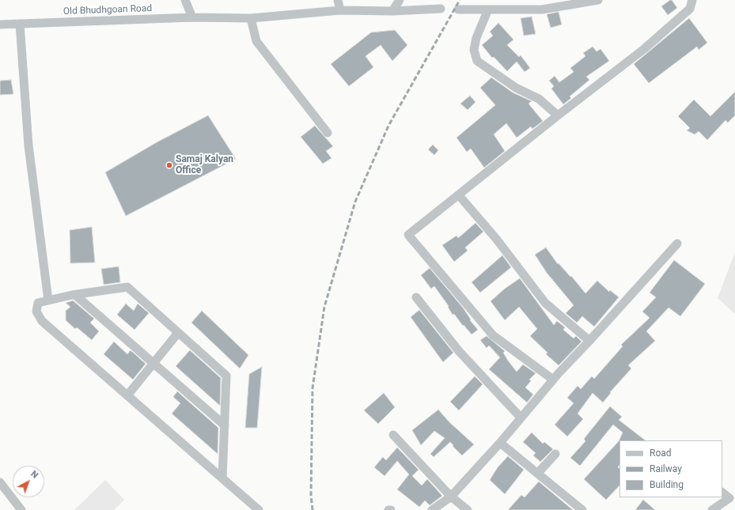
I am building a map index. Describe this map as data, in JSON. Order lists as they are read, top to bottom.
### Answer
{
  "streets": {
    "street": ["Old Bhudhgoan Road"]
  },
  "places": ["Samaj Kalyan Office"],
  "legend": ["Road", "Railway", "Building"],
  "north": "top right"
}
